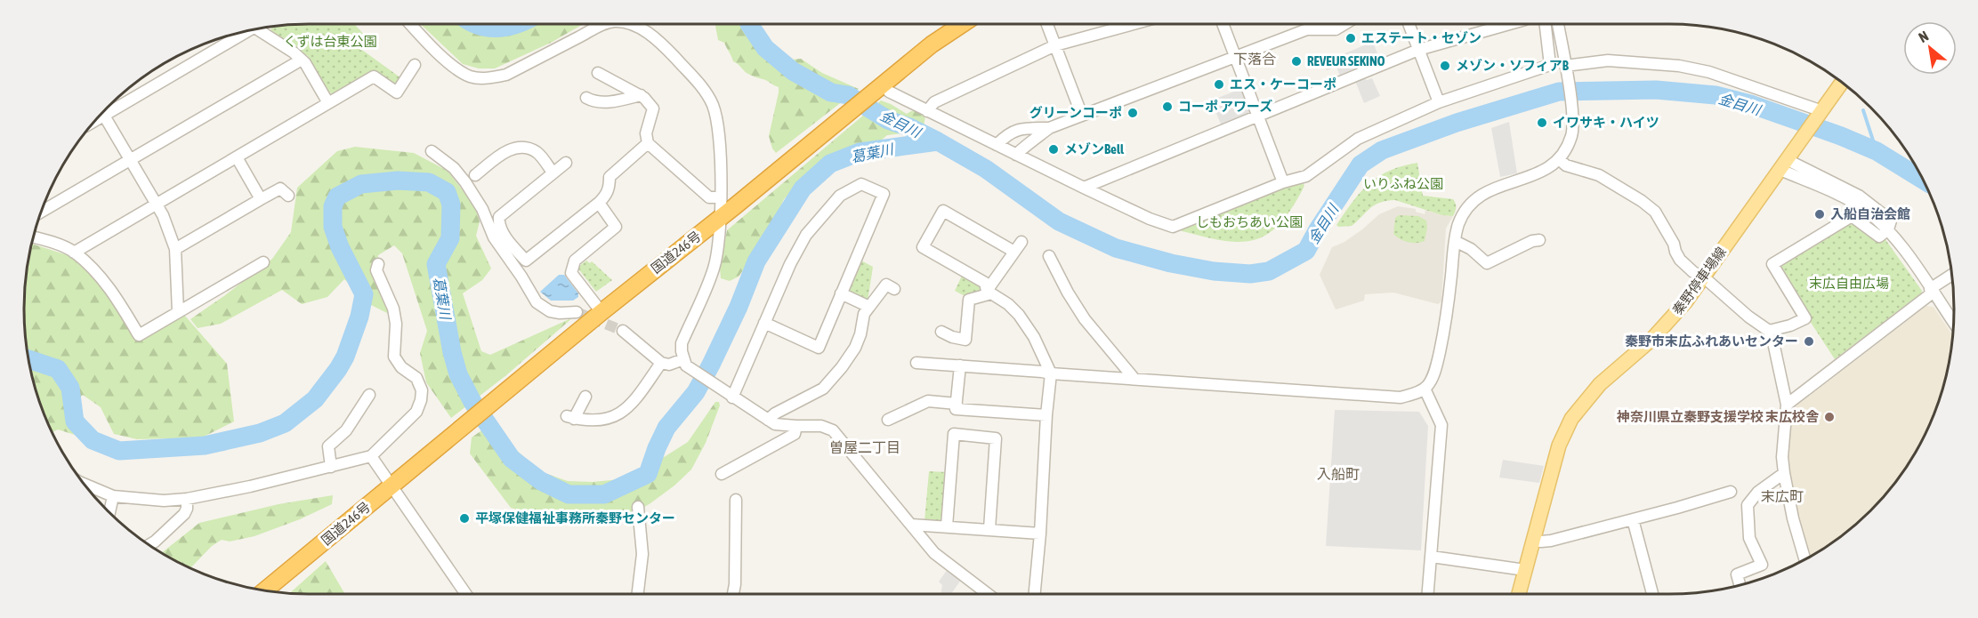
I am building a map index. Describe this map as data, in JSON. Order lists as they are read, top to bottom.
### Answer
{
  "streets": {
    "highway": ["国道246号"],
    "main road": ["秦野停車場線"]
  },
  "districts": [
    "下落合",
    "曽屋二丁目",
    "入船町",
    "末広町"
  ],
  "water": ["金目川", "葛葉川"],
  "parks": [
    "くずは台東公園",
    "いりふね公園",
    "しもおちあい公園",
    "末広自由広場"
  ],
  "places": [
    "エステート・セゾン",
    "REVEUR SEKINO",
    "メゾン・ソフィアB",
    "エス・ケーコーポ",
    "コーポ アワーズ",
    "グリーンコーポ",
    "イワサキ・ハイツ",
    "メゾンBell",
    "入船自治会館",
    "秦野市末広ふれあいセンター",
    "神奈川県立秦野支援学校 末広校舎",
    "平塚保健福祉事務所秦野センター"
  ],
  "north": "top left"
}
